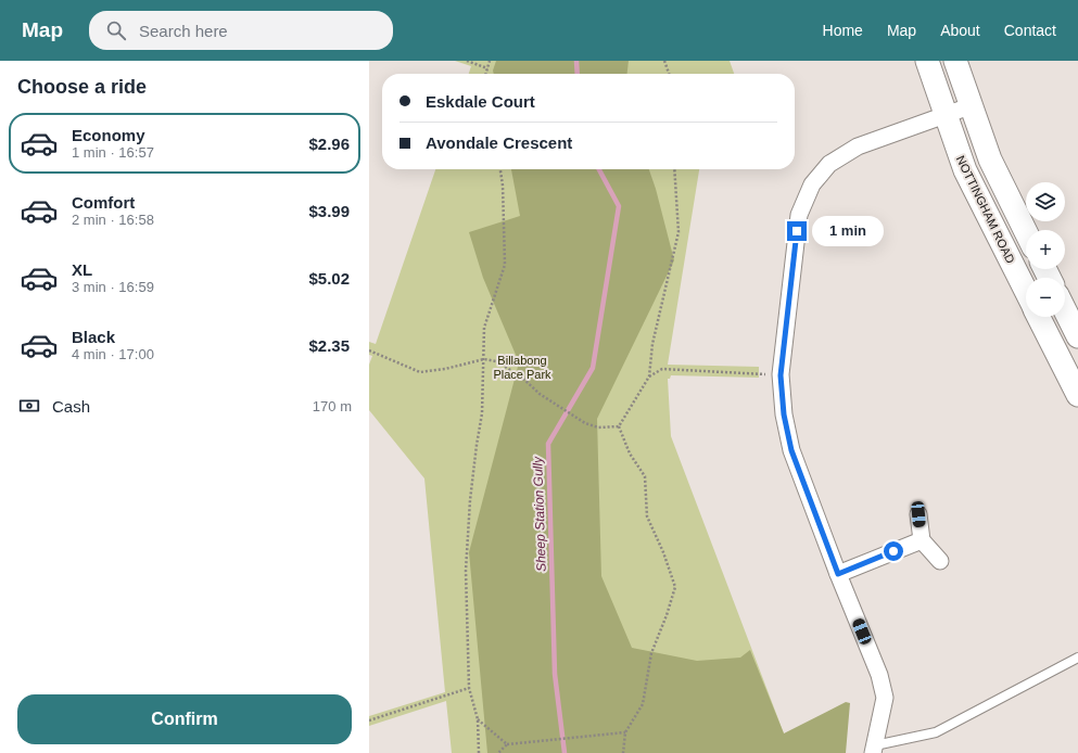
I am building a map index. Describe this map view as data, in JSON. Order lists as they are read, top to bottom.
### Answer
{
  "streets": {
    "street": ["NOTTINGHAM ROAD"]
  },
  "water": ["Sheep Station Gully"],
  "parks": ["Billabong Place Park"],
  "page": {
    "header": "Map",
    "search": "Search here",
    "nav": [
      "Home",
      "Map",
      "About",
      "Contact"
    ],
    "heading": "Choose a ride",
    "banner": ["Eskdale Court", "Avondale Crescent"],
    "list": [
      {
        "name": "Economy",
        "note": "1 min · 16:57",
        "value": "$2.96"
      },
      {
        "name": "Comfort",
        "note": "2 min · 16:58",
        "value": "$3.99"
      },
      {
        "name": "XL",
        "note": "3 min · 16:59",
        "value": "$5.02"
      },
      {
        "name": "Black",
        "note": "4 min · 17:00",
        "value": "$2.35"
      }
    ],
    "map_buttons": ["+", "−"],
    "bubble": "1 min",
    "pay": ["Cash", "170 m"],
    "buttons": "Confirm"
  }
}
